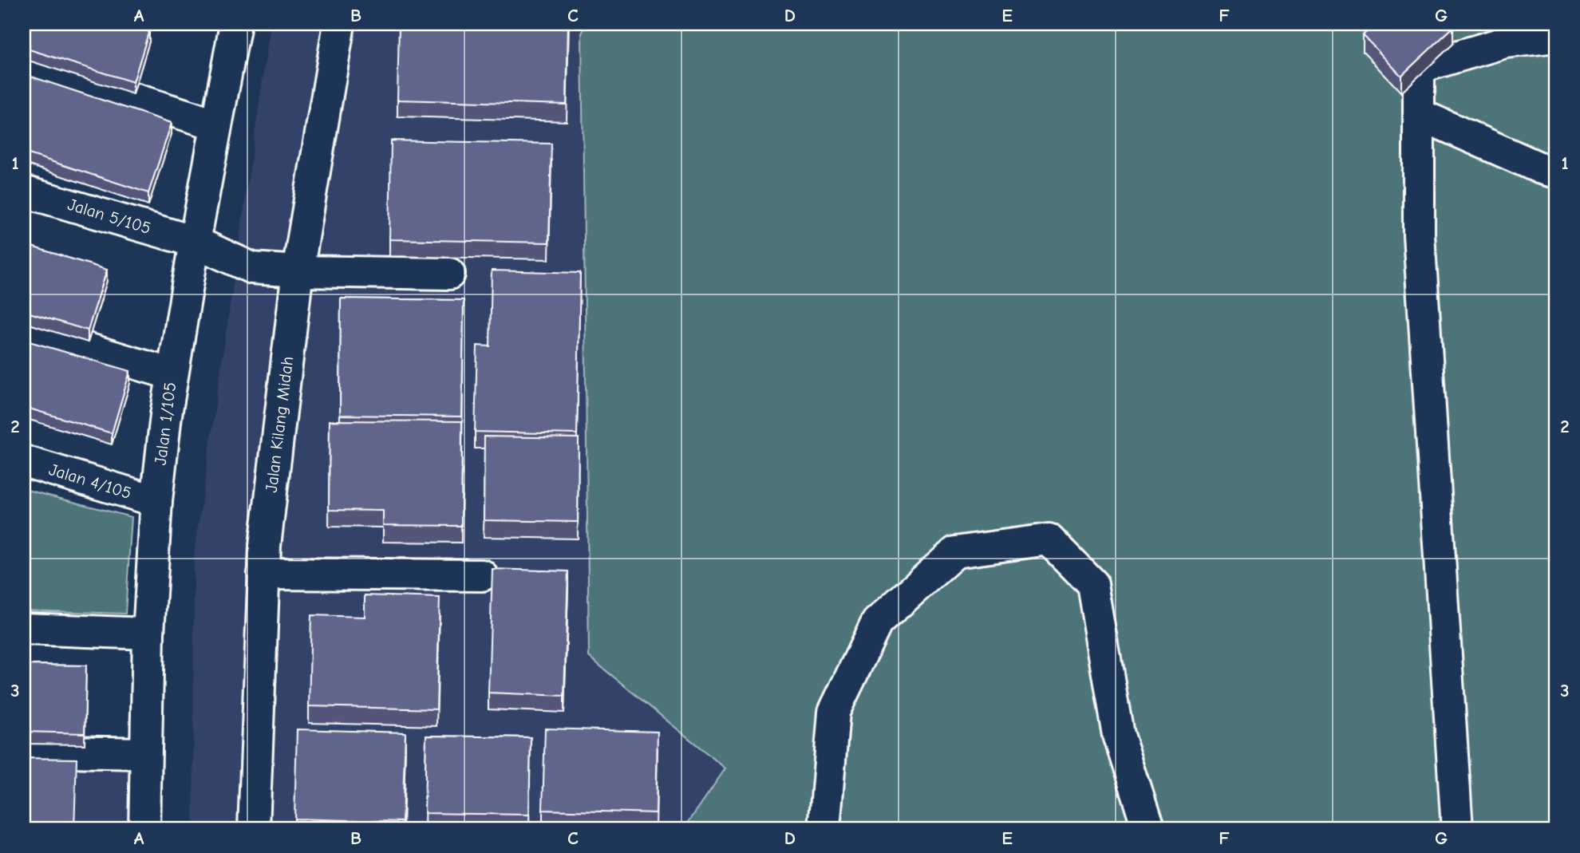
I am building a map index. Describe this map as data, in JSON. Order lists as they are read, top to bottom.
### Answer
{
  "streets": {
    "street": [
      "Jalan 5/105",
      "Jalan 1/105",
      "Jalan Kilang Midah",
      "Jalan 4/105"
    ]
  },
  "crossings": [
    ["Jalan 5/105", "Jalan 1/105"],
    ["Jalan 5/105", "Jalan Kilang Midah"],
    ["Jalan 1/105", "Jalan 4/105"]
  ],
  "grid": {
    "columns": [
      "A",
      "B",
      "C",
      "D",
      "E",
      "F",
      "G"
    ],
    "rows": ["1", "2", "3"]
  }
}
